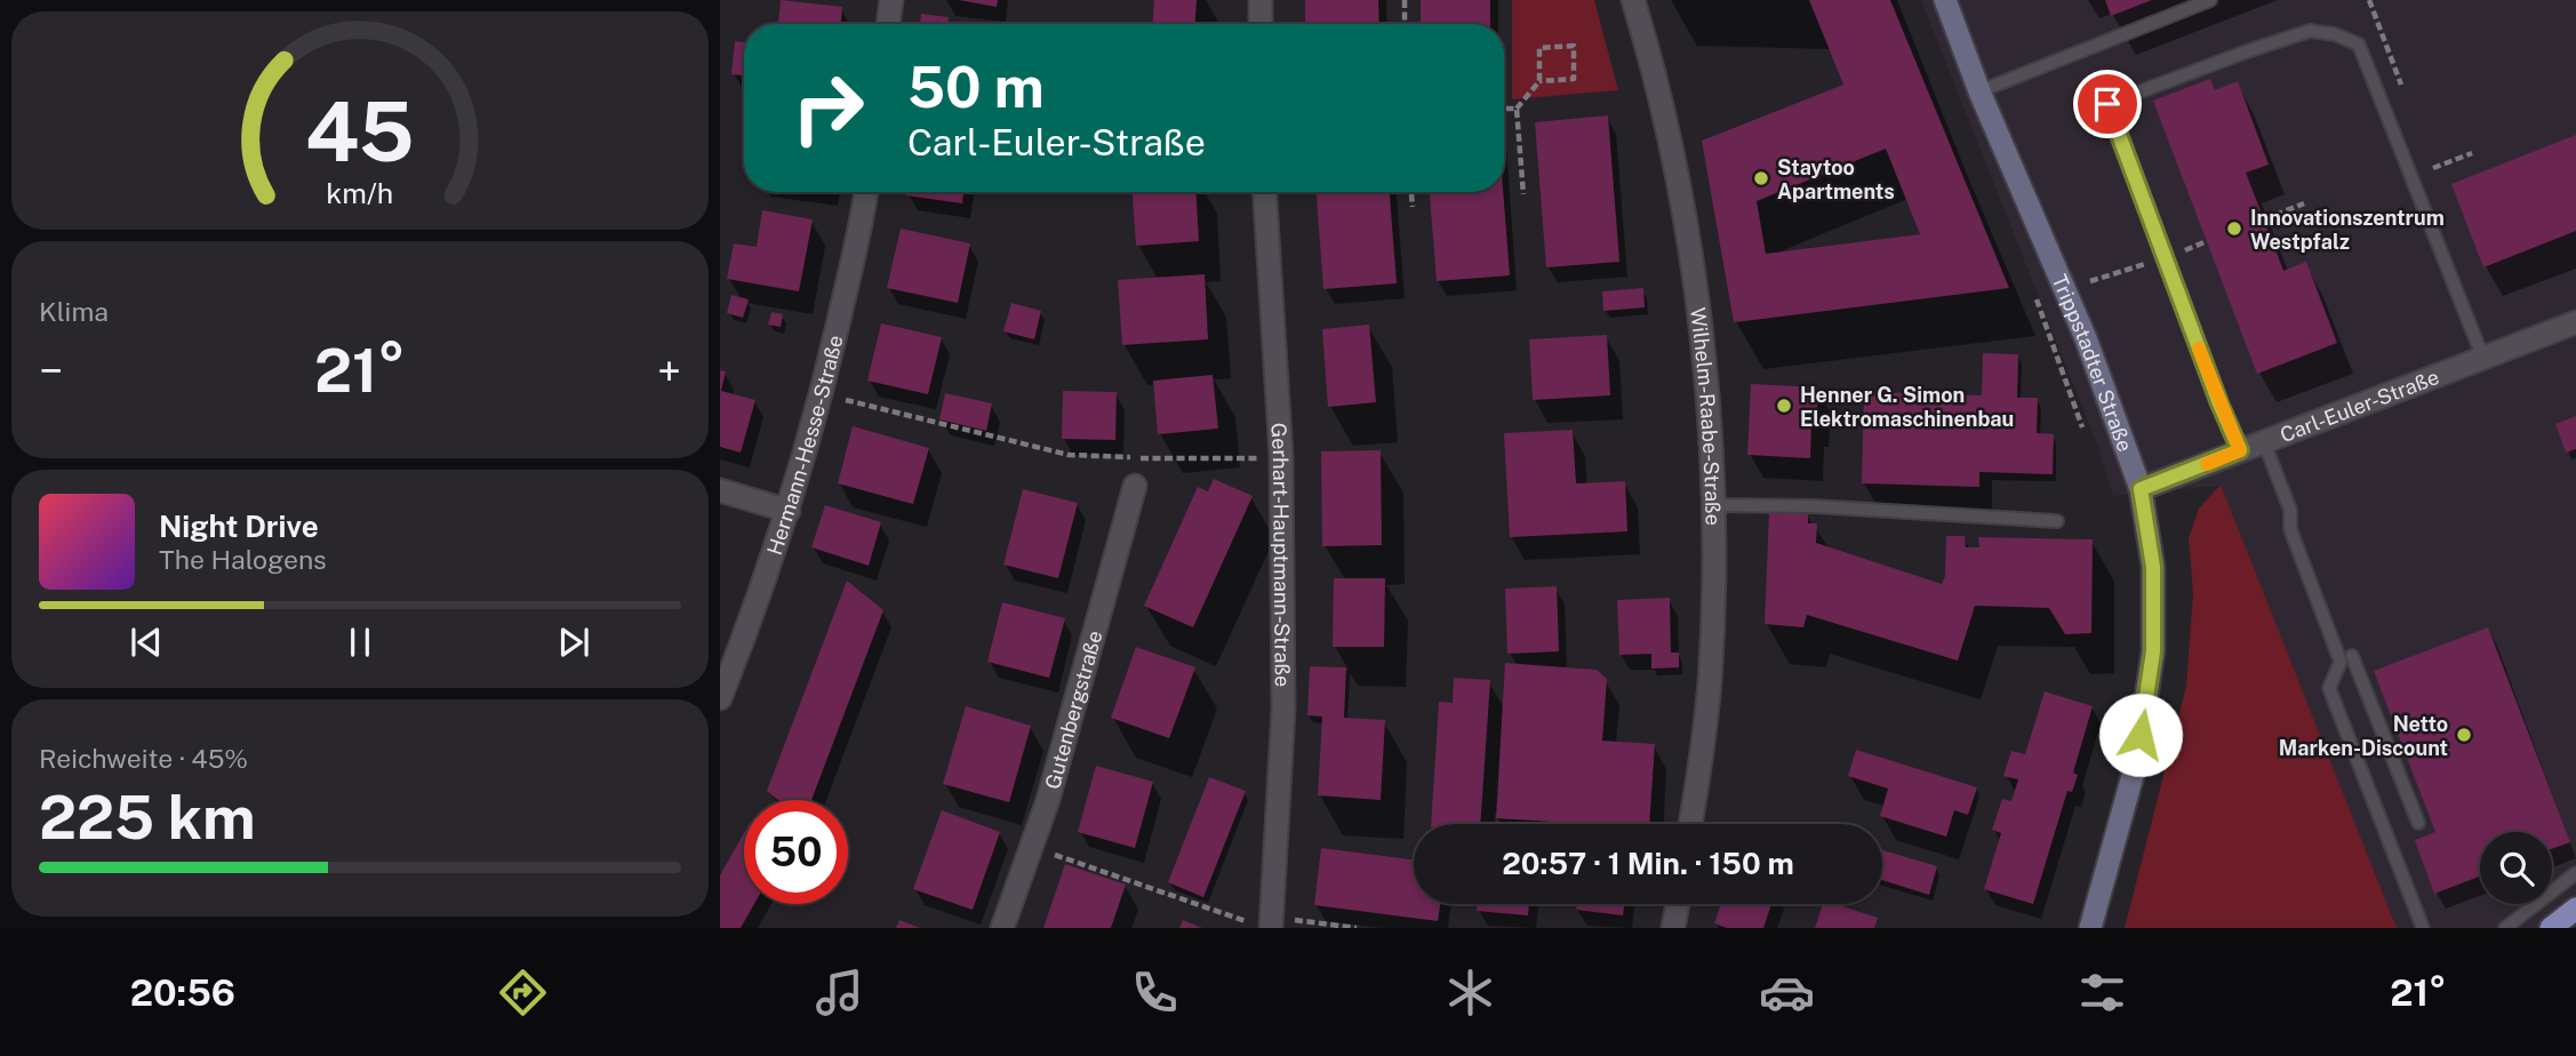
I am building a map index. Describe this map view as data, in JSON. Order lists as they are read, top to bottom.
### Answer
{
  "streets": {
    "main road": ["Trippstadter Straße"],
    "street": [
      "Carl-Euler-Straße",
      "Wilhelm-Raabe-Straße",
      "Hermann-Hesse-Straße",
      "Gerhart-Hauptmann-Straße",
      "Gutenbergstraße"
    ]
  },
  "crossings": [
    ["Trippstadter Straße", "Carl-Euler-Straße"]
  ],
  "places": [
    "Staytoo Apartments",
    "Innovationszentrum Westpfalz",
    "Henner G. Simon Elektromaschinenbau",
    "Netto Marken-Discount"
  ],
  "page": {
    "turn": ["50 m", "Carl-Euler-Straße"],
    "tile": [
      "Klima",
      ["Reichweite · 45%", "225 km"]
    ],
    "heat": ["−", "21°", "+"],
    "song": ["Night Drive", "The Halogens"],
    "limit": "50",
    "trip": "20:57 · 1 Min. · 150 m",
    "tabs": ["20:56", "21°"],
    "gauge": ["45", "km/h"]
  }
}
